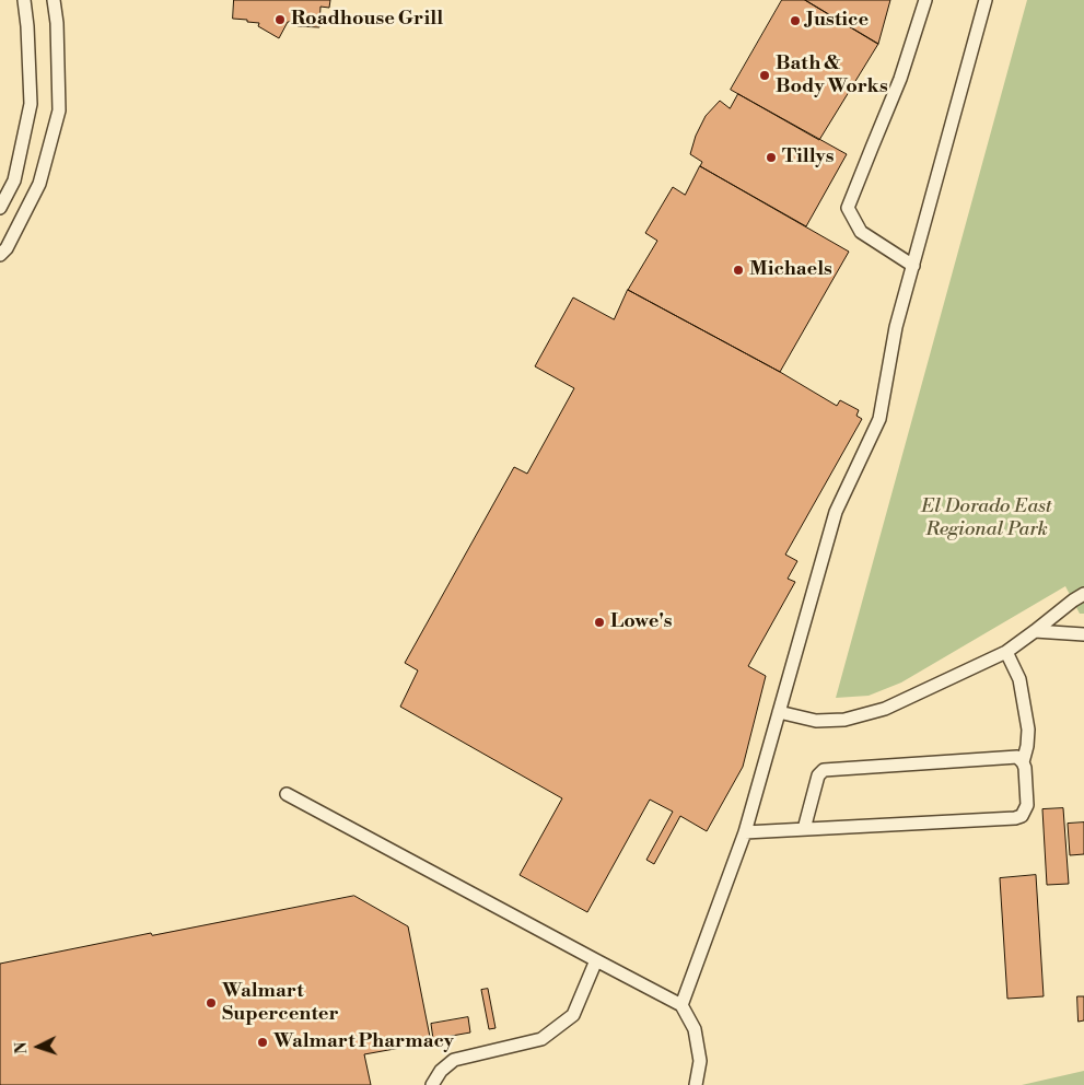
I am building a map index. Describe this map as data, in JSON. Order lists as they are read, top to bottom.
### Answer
{
  "parks": ["El Dorado East Regional Park"],
  "places": [
    "Roadhouse Grill",
    "Justice",
    "Bath & Body Works",
    "Tillys",
    "Michaels",
    "Lowe's",
    "Walmart Supercenter",
    "Walmart Pharmacy"
  ],
  "north": "left"
}
